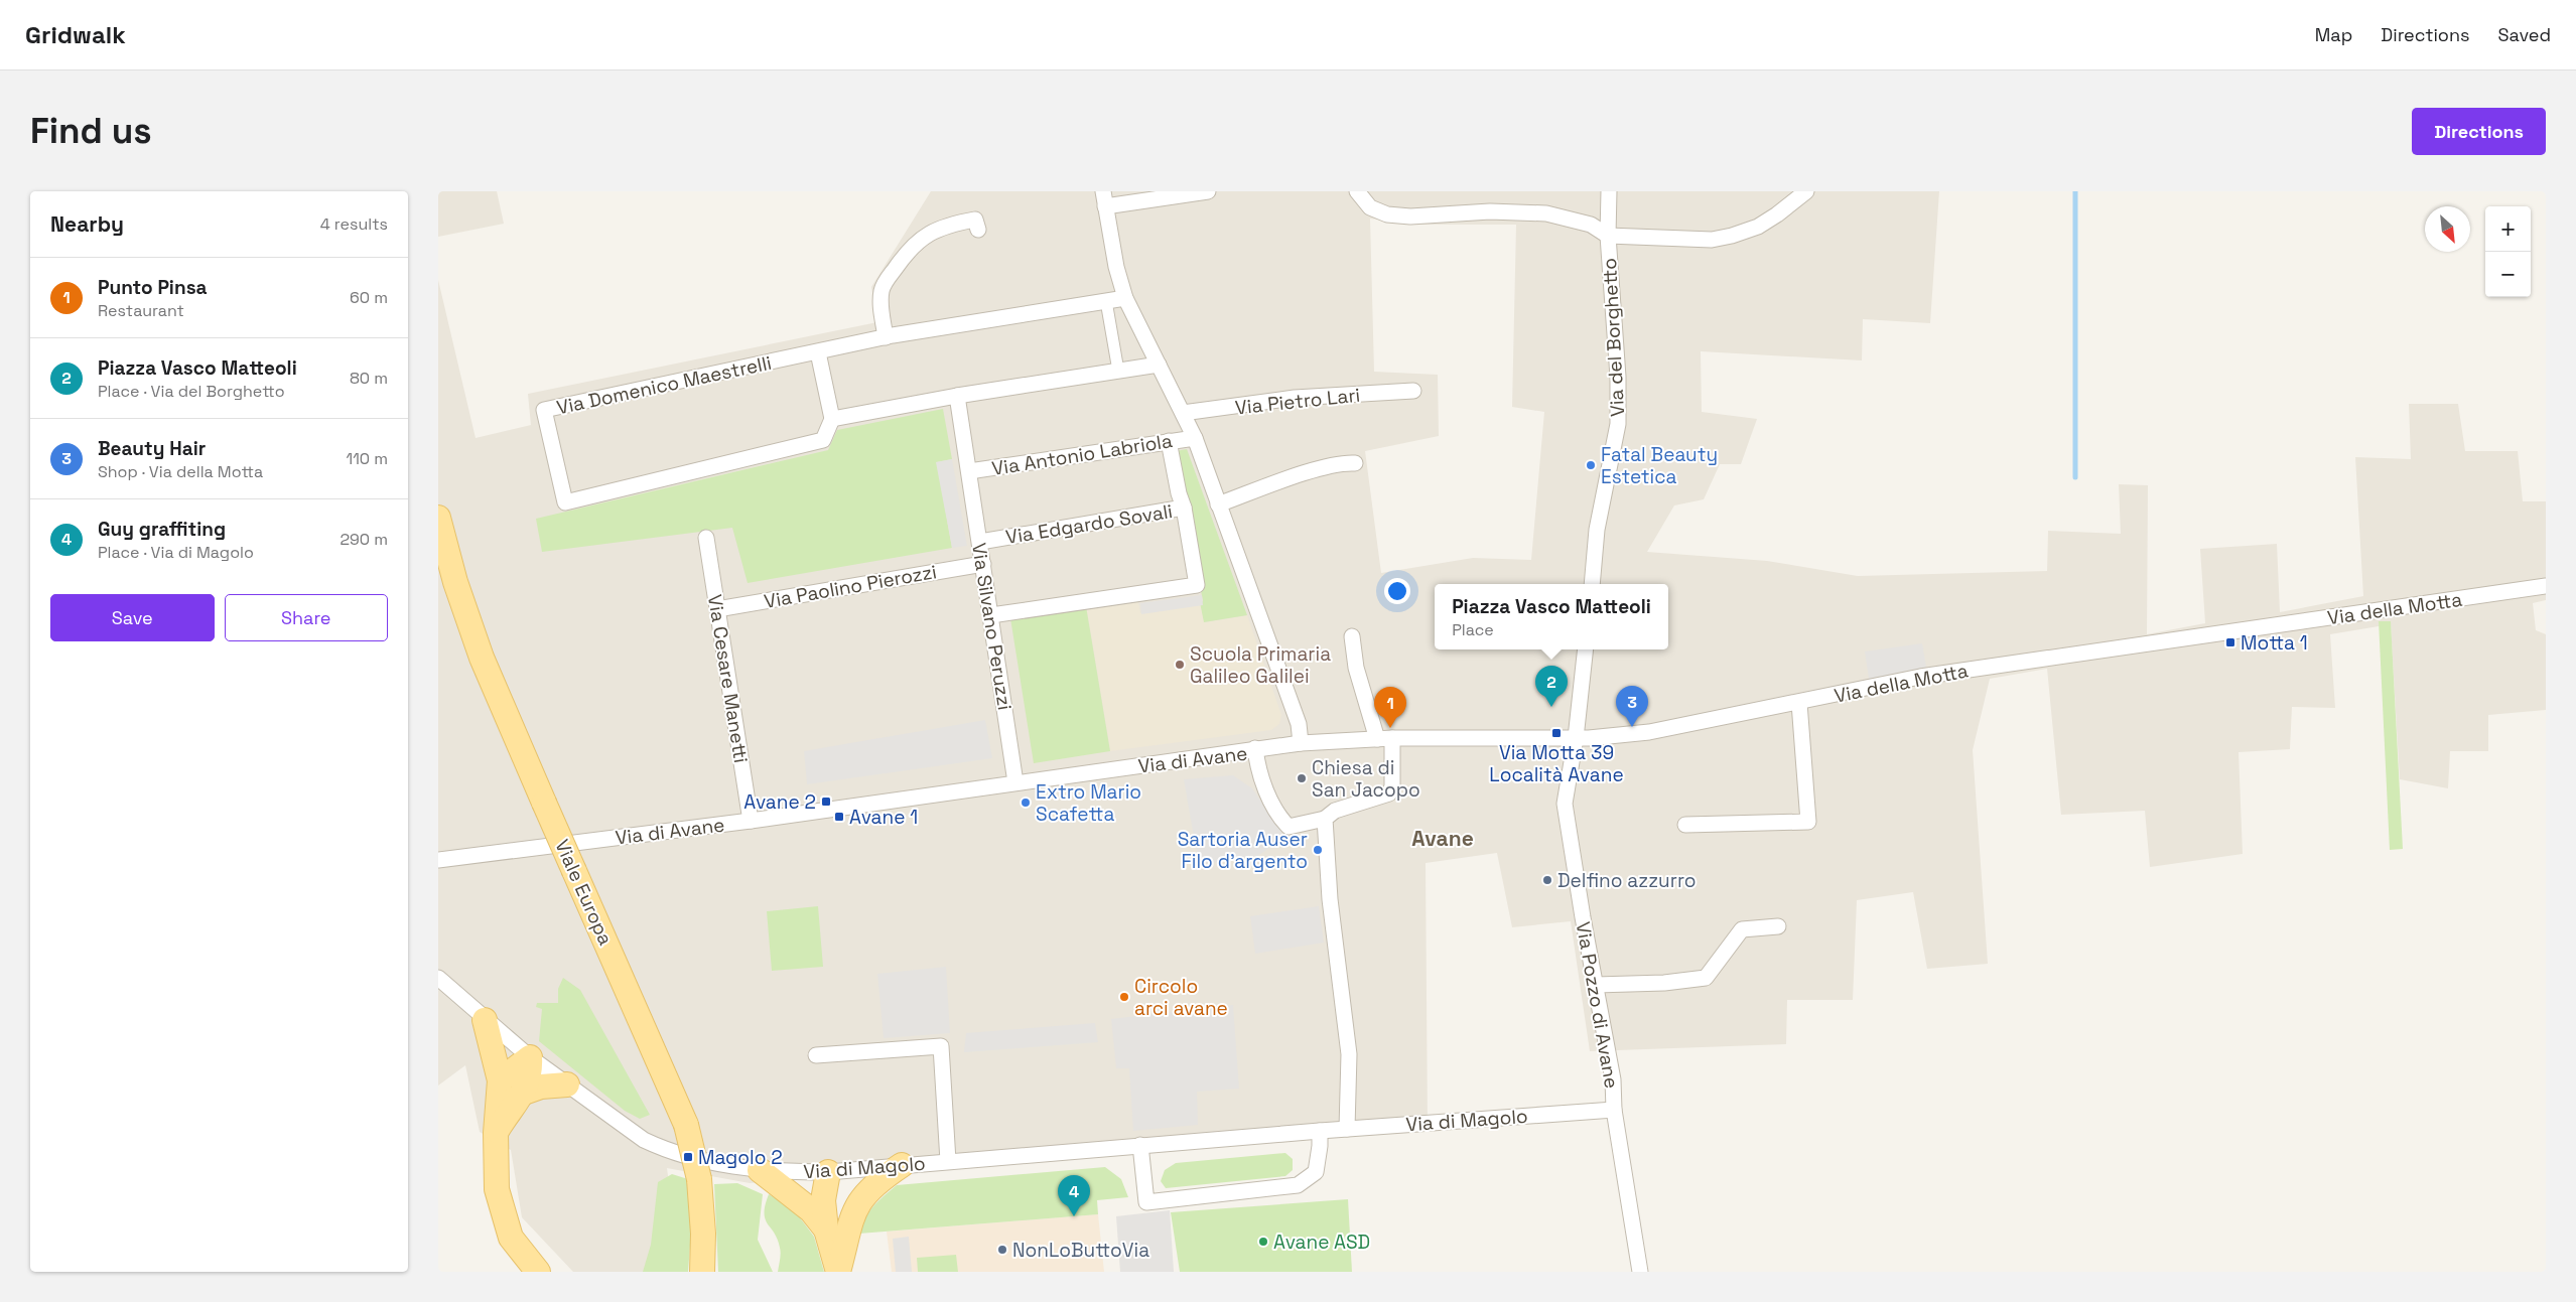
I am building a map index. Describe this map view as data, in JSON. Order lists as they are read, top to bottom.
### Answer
{
  "streets": {
    "main road": ["Viale Europa"],
    "street": [
      "Via del Borghetto",
      "Via Domenico Maestrelli",
      "Via Pietro Lari",
      "Via Antonio Labriola",
      "Via Edgardo Sovali",
      "Via Paolino Pierozzi",
      "Via della Motta",
      "Via Silvano Peruzzi",
      "Via Cesare Manetti",
      "Via di Avane",
      "Via Pozzo di Avane",
      "Via di Magolo"
    ]
  },
  "crossings": [
    ["Via Antonio Labriola", "Via Silvano Peruzzi"],
    ["Via Edgardo Sovali", "Via Silvano Peruzzi"],
    ["Via Paolino Pierozzi", "Via Silvano Peruzzi"],
    ["Via Paolino Pierozzi", "Via Cesare Manetti"],
    ["Via della Motta", "Via di Avane"],
    ["Via della Motta", "Via Pozzo di Avane"],
    ["Via Silvano Peruzzi", "Via di Avane"],
    ["Via Cesare Manetti", "Via di Avane"],
    ["Via Pozzo di Avane", "Via di Magolo"]
  ],
  "districts": ["Avane"],
  "places": {
    "other": [
      "Fatal Beauty Estetica",
      "Scuola Primaria Galileo Galilei",
      "Chiesa di San Jacopo",
      "Extro Mario Scafetta",
      "Sartoria Auser Filo d'argento",
      "Delfino azzurro",
      "Circolo arci avane",
      "Avane ASD",
      "NonLoButtoVia"
    ],
    "transit": [
      "Motta 1",
      "Via Motta 39 Località Avane",
      "Avane 2",
      "Avane 1",
      "Magolo 2"
    ]
  },
  "north": "bottom right",
  "page": {
    "header": "Gridwalk",
    "nav": ["Map", "Directions", "Saved"],
    "buttons": [
      "Directions",
      ["Save", "Share"]
    ],
    "title": "Find us",
    "heading": ["Nearby", "4 results"],
    "map_buttons": ["+", "−"],
    "list": [
      {
        "mark": "1",
        "name": "Punto Pinsa",
        "note": "Restaurant",
        "value": "60 m"
      },
      {
        "mark": "2",
        "name": "Piazza Vasco Matteoli",
        "note": "Place · Via del Borghetto",
        "value": "80 m"
      },
      {
        "mark": "3",
        "name": "Beauty Hair",
        "note": "Shop · Via della Motta",
        "value": "110 m"
      },
      {
        "mark": "4",
        "name": "Guy graffiting",
        "note": "Place · Via di Magolo",
        "value": "290 m"
      }
    ],
    "popup": ["Piazza Vasco Matteoli", "Place"],
    "pins": [
      "2",
      "3",
      "1",
      "4"
    ]
  }
}
